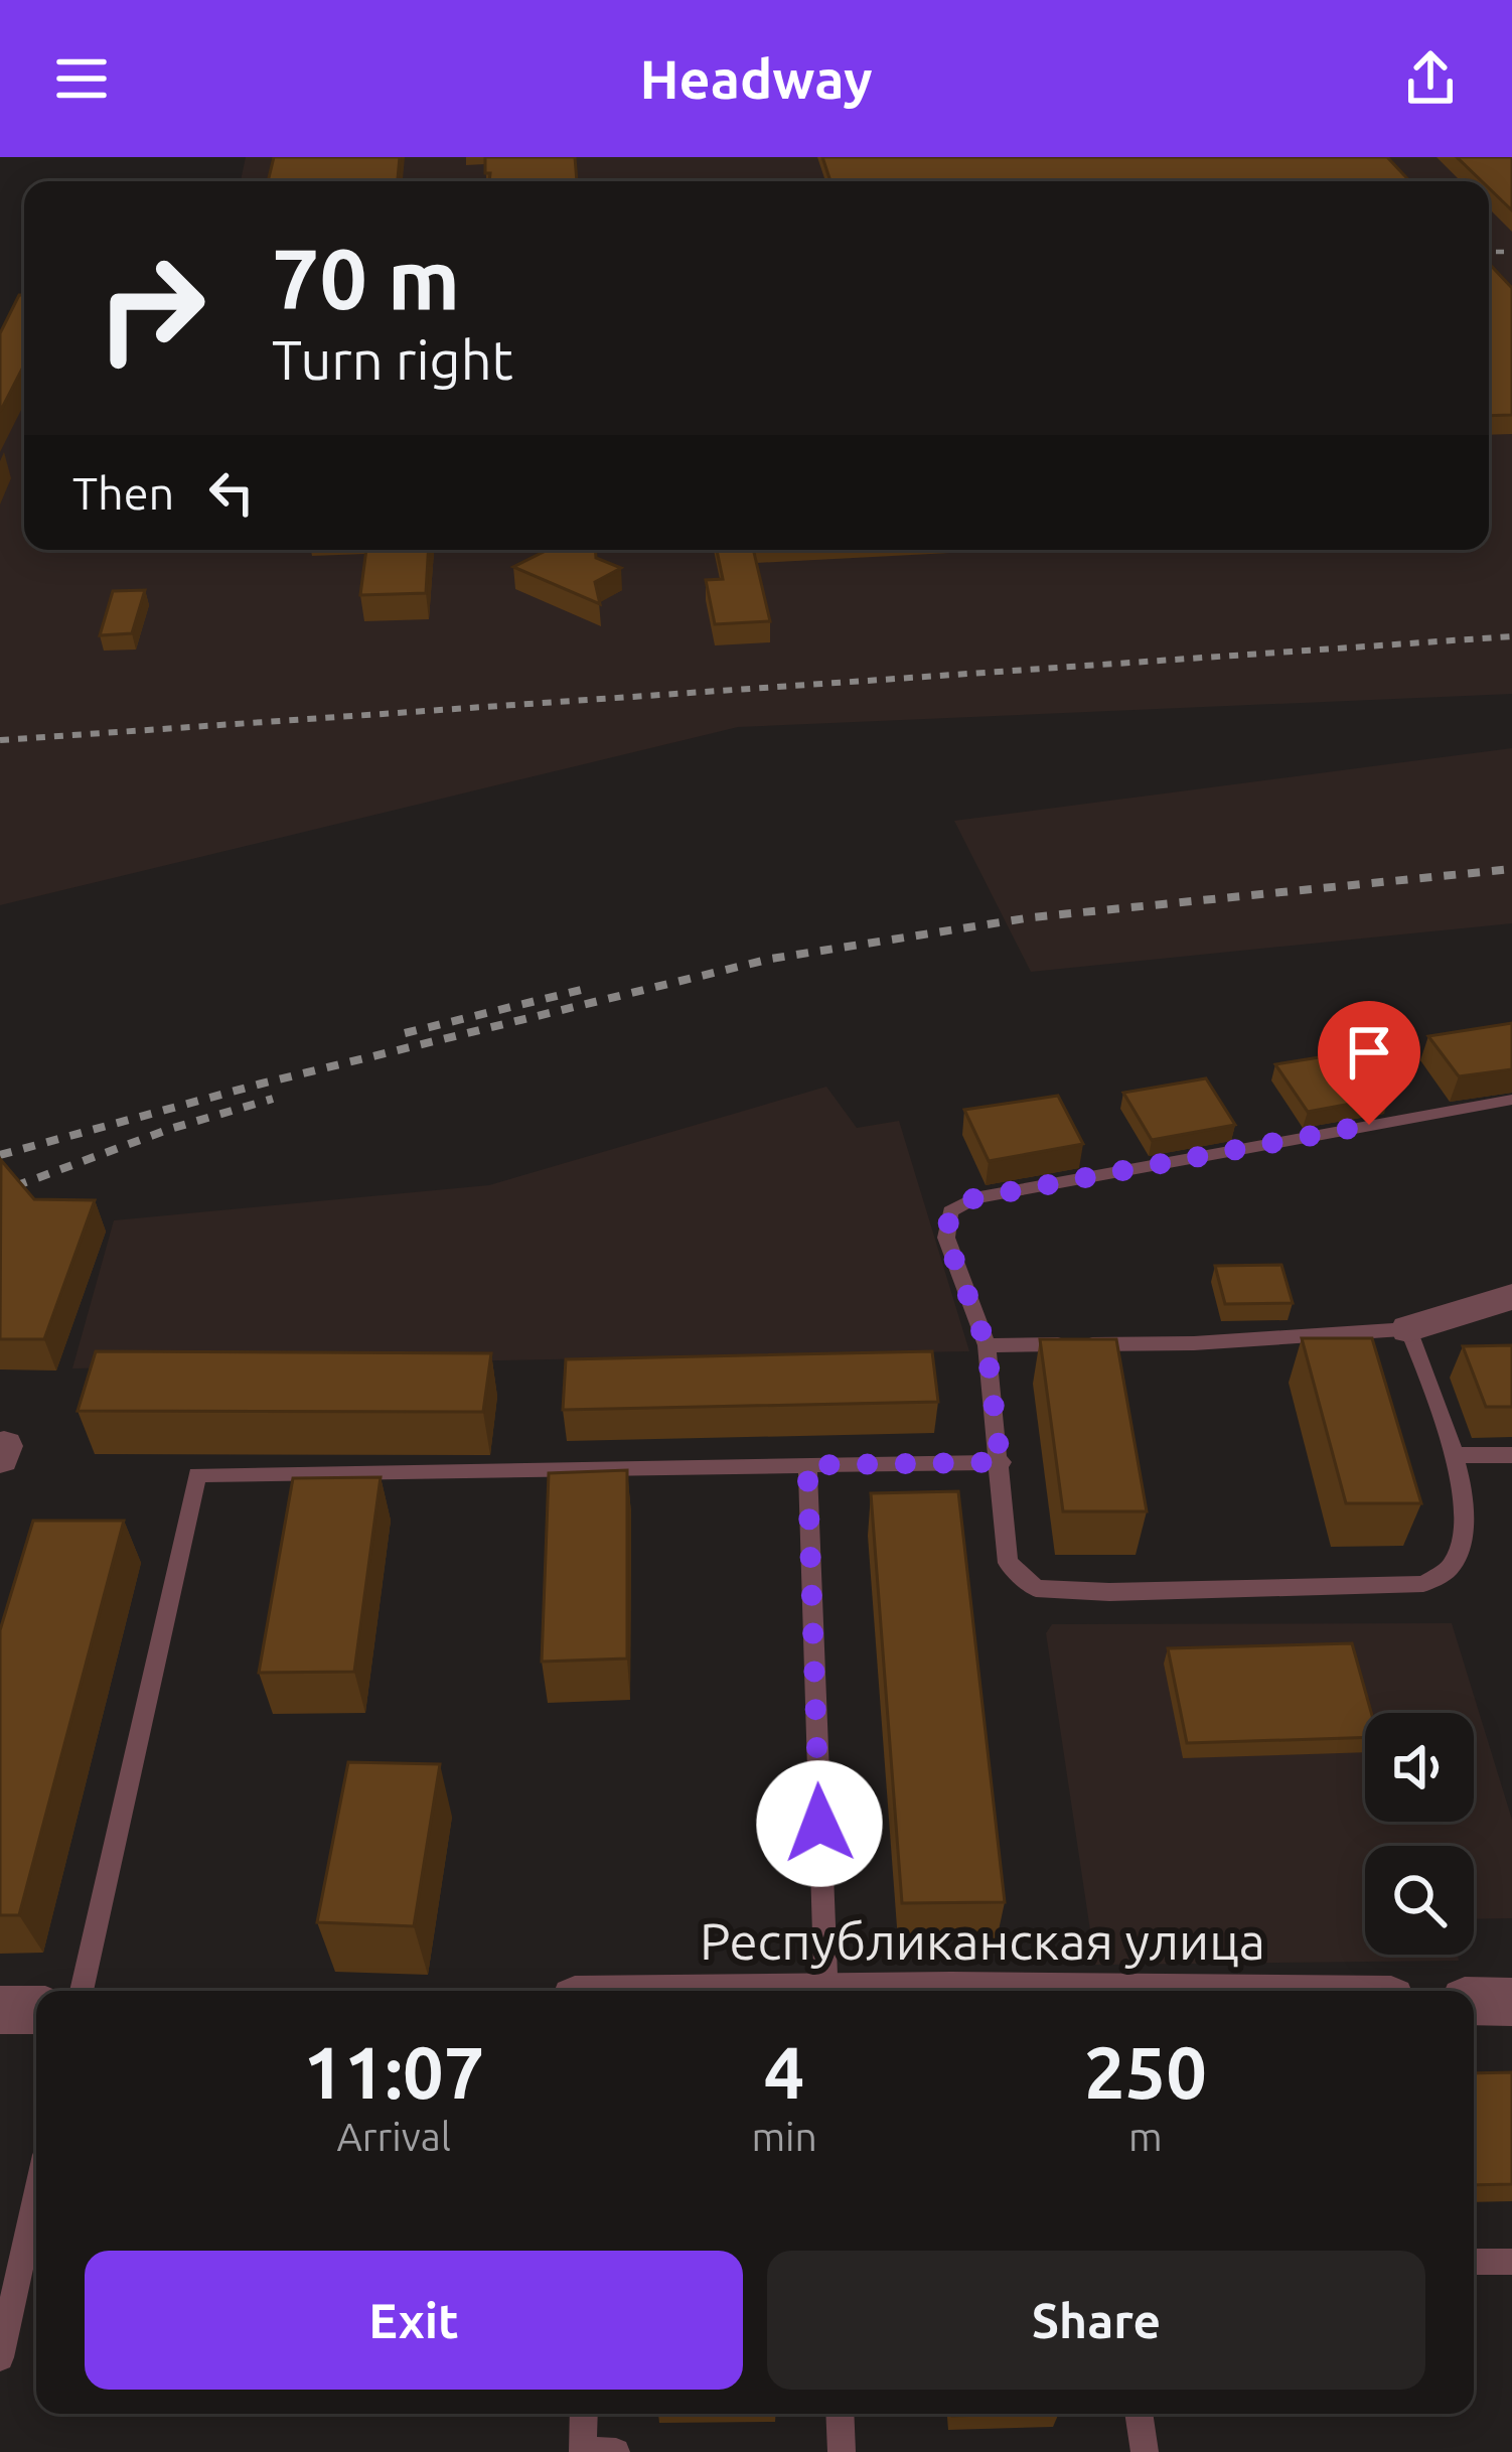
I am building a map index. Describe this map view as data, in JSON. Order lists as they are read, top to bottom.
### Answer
{
  "page": {
    "header": "Headway",
    "turn": ["70 m", "Turn right"],
    "then": "Then",
    "eta": [
      "11:07",
      "Arrival",
      "4",
      "min",
      "250",
      "m"
    ],
    "buttons": ["Exit", "Share"]
  }
}
